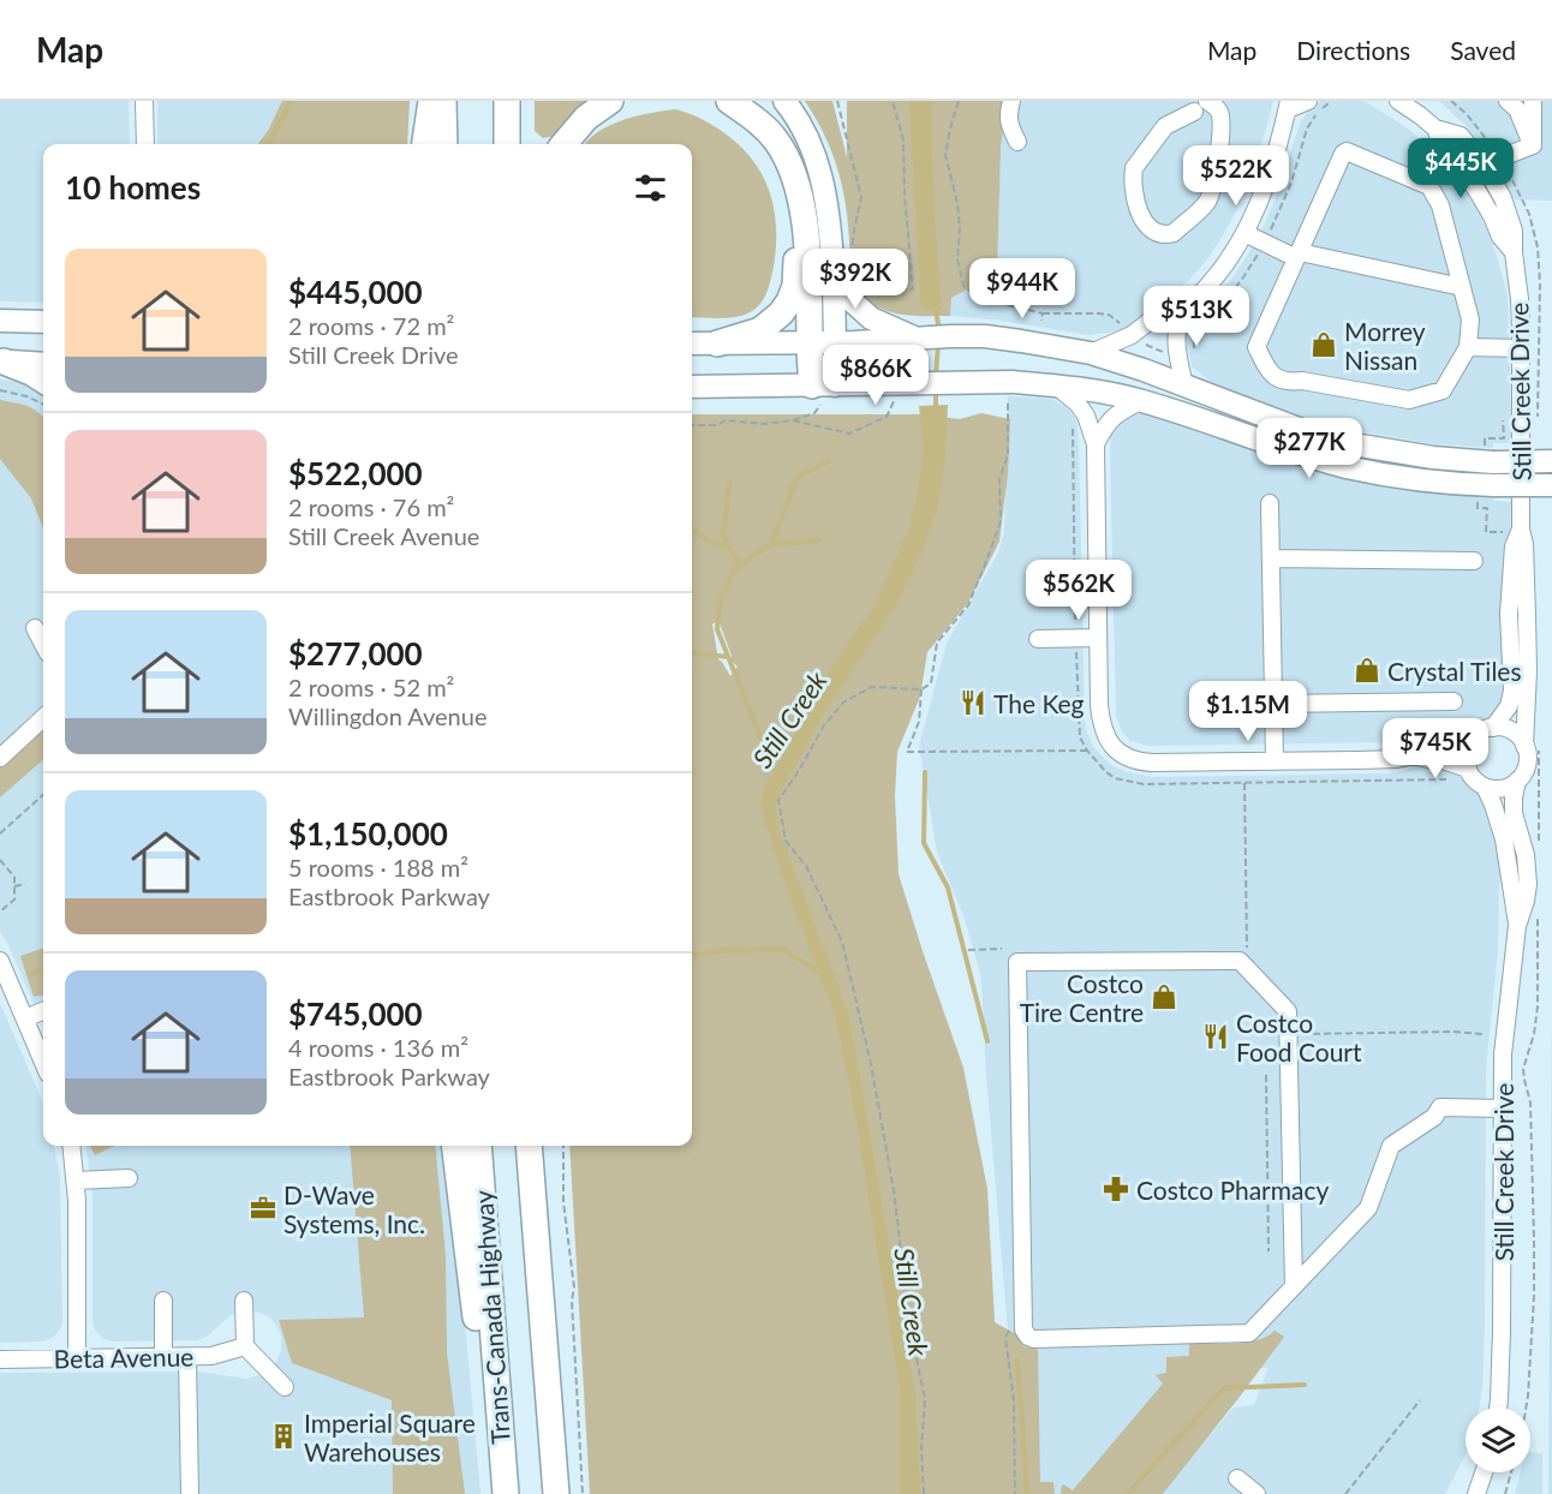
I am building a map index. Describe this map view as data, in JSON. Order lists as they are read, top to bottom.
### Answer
{
  "streets": {
    "highway": ["Trans-Canada Highway"],
    "street": ["Still Creek Drive", "Beta Avenue"]
  },
  "water": ["Still Creek"],
  "places": {
    "shop": ["Morrey Nissan", "Crystal Tiles", "Costco Tire Centre"],
    "restaurant": ["The Keg", "Costco Food Court"],
    "pharmacy": ["Costco Pharmacy"],
    "office": ["D-Wave Systems, Inc."],
    "building": ["Imperial Square Warehouses"]
  },
  "page": {
    "header": "Map",
    "nav": ["Map", "Directions", "Saved"],
    "price": [
      "$445K",
      "$522K",
      "$392K",
      "$944K",
      "$513K",
      "$866K",
      "$277K",
      "$562K",
      "$1.15M",
      "$745K"
    ],
    "heading": "10 homes",
    "list": [
      {
        "name": "$445,000",
        "note": "2 rooms · 72 m² · Still Creek Drive"
      },
      {
        "name": "$522,000",
        "note": "2 rooms · 76 m² · Still Creek Avenue"
      },
      {
        "name": "$277,000",
        "note": "2 rooms · 52 m² · Willingdon Avenue"
      },
      {
        "name": "$1,150,000",
        "note": "5 rooms · 188 m² · Eastbrook Parkway"
      },
      {
        "name": "$745,000",
        "note": "4 rooms · 136 m² · Eastbrook Parkway"
      }
    ]
  }
}
